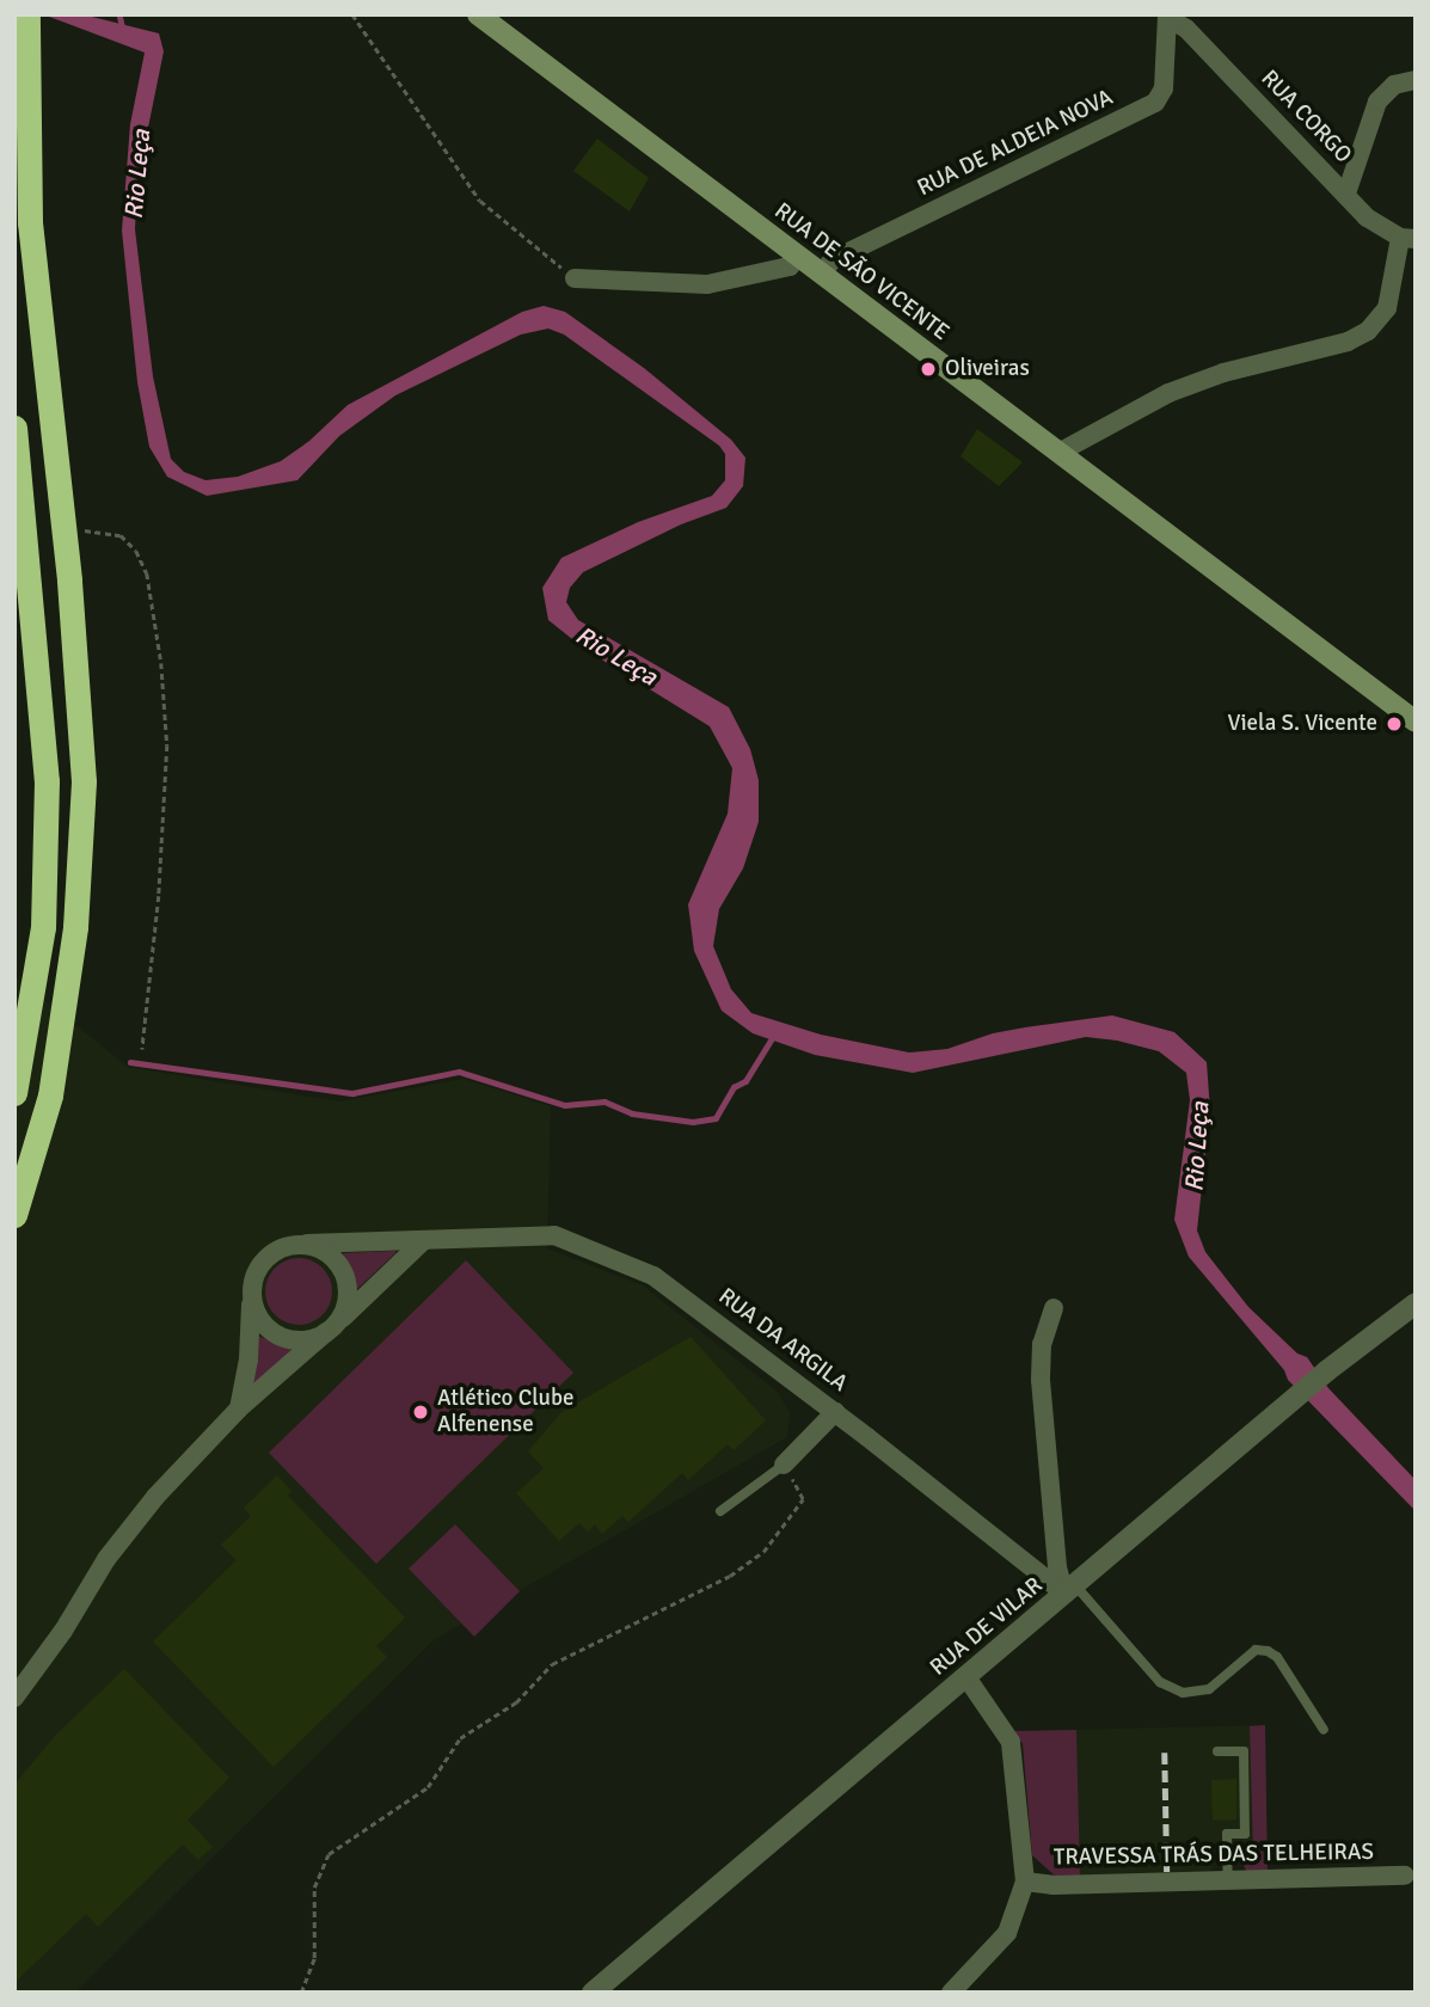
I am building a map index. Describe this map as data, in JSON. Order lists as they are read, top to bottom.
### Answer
{
  "streets": {
    "main road": ["RUA DE SÃO VICENTE"],
    "street": [
      "RUA CORGO",
      "RUA DE ALDEIA NOVA",
      "RUA DA ARGILA",
      "RUA DE VILAR",
      "TRAVESSA TRÁS DAS TELHEIRAS"
    ]
  },
  "crossings": [
    ["RUA CORGO", "RUA DE ALDEIA NOVA"],
    ["RUA DE ALDEIA NOVA", "RUA DE SÃO VICENTE"],
    ["RUA DA ARGILA", "RUA DE VILAR"]
  ],
  "water": ["Rio Leça"],
  "places": ["Oliveiras", "Viela S. Vicente", "Atlético Clube Alfenense"]
}
